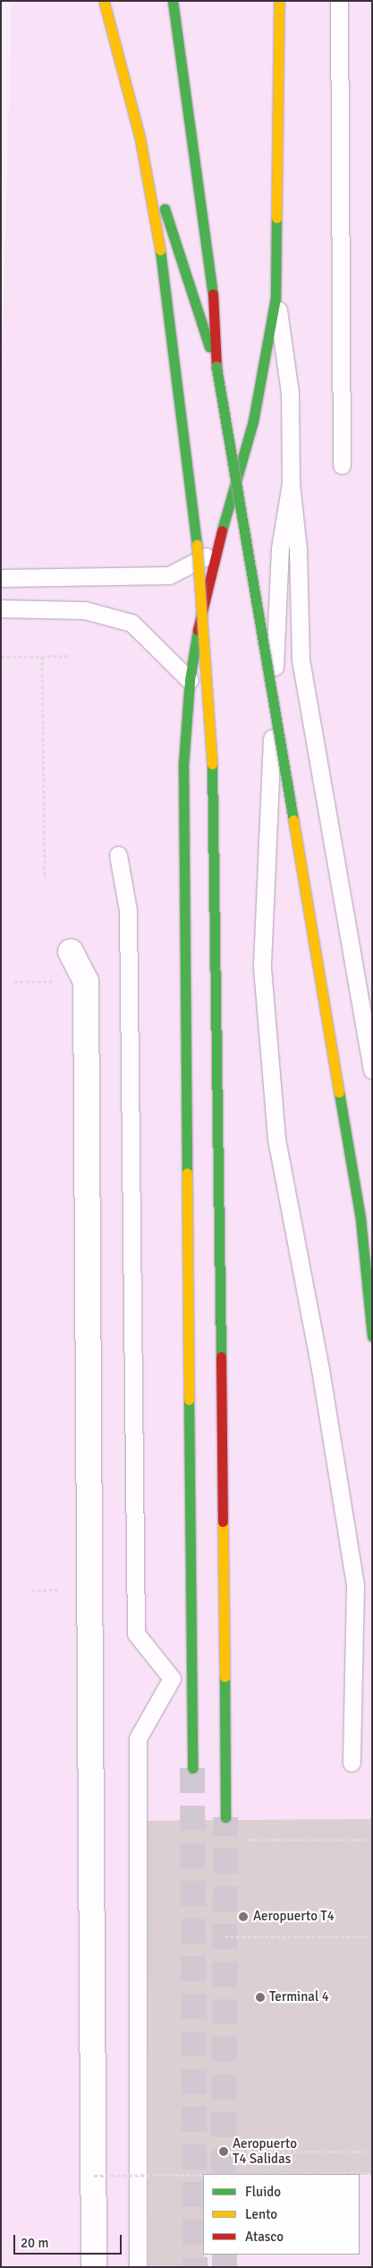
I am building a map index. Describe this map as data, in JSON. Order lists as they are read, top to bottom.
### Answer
{
  "places": ["Aeropuerto T4", "Terminal 4", "Aeropuerto T4 Salidas"],
  "legend": ["Fluido", "Lento", "Atasco"],
  "scale_bar": "20 m"
}
